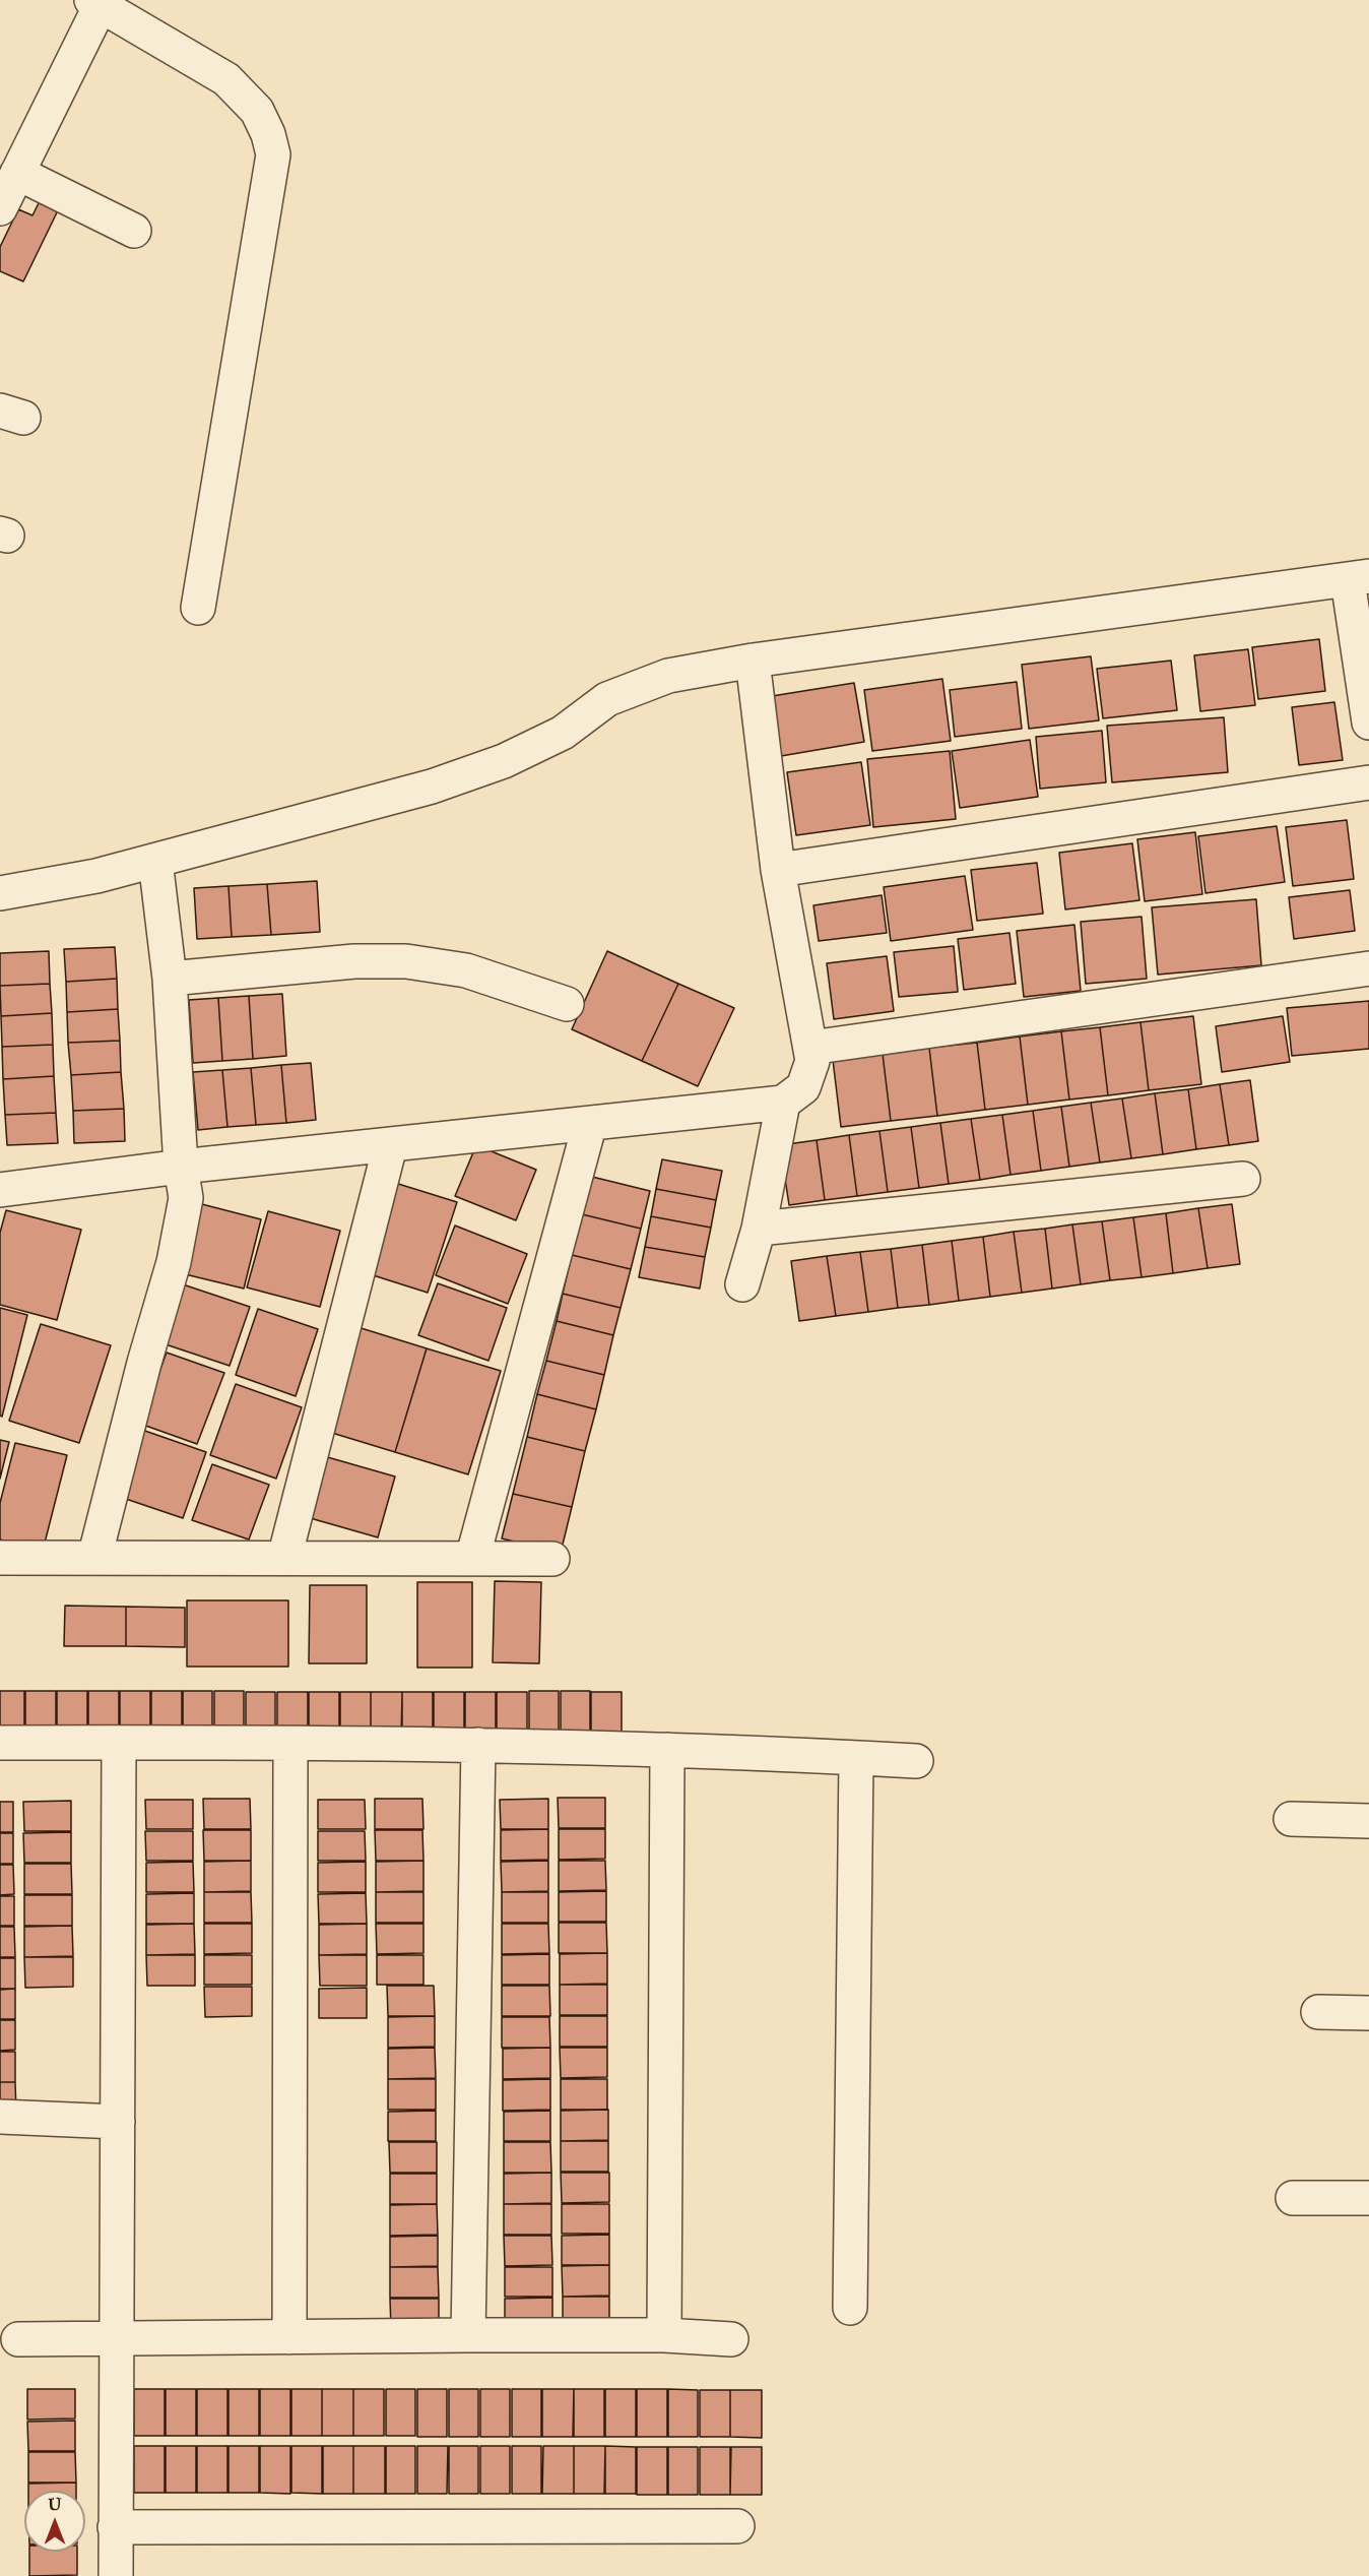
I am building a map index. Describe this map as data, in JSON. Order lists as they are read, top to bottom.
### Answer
{
  "north": "top"
}
